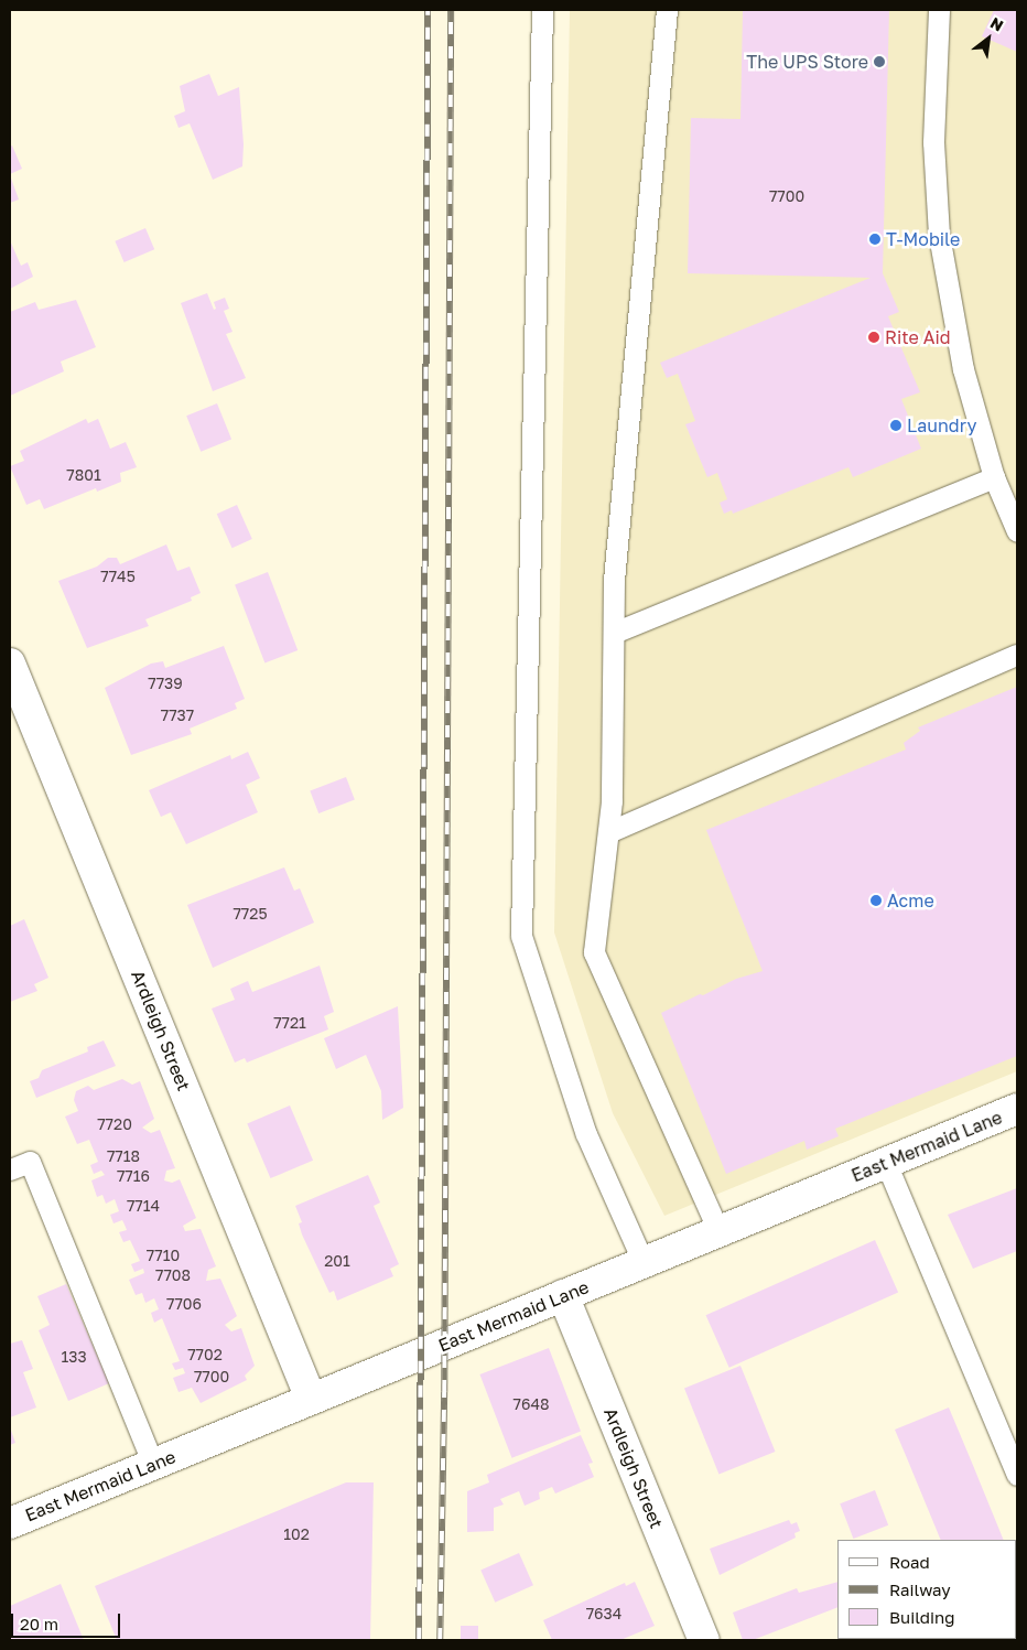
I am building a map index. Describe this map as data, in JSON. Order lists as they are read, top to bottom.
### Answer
{
  "streets": {
    "street": ["Ardleigh Street", "East Mermaid Lane"]
  },
  "crossings": [
    ["Ardleigh Street", "East Mermaid Lane"]
  ],
  "places": [
    "The UPS Store",
    "T-Mobile",
    "Rite Aid",
    "Laundry",
    "Acme"
  ],
  "house_numbers": [
    "7700",
    "7801",
    "7745",
    "7739",
    "7737",
    "7725",
    "7721",
    "7720",
    "7718",
    "7716",
    "7714",
    "7710",
    "201",
    "7708",
    "7706",
    "7702",
    "133",
    "7700",
    "7648",
    "102",
    "7634"
  ],
  "legend": ["Road", "Railway", "Building"],
  "scale_bar": "20 m",
  "north": "top right"
}
